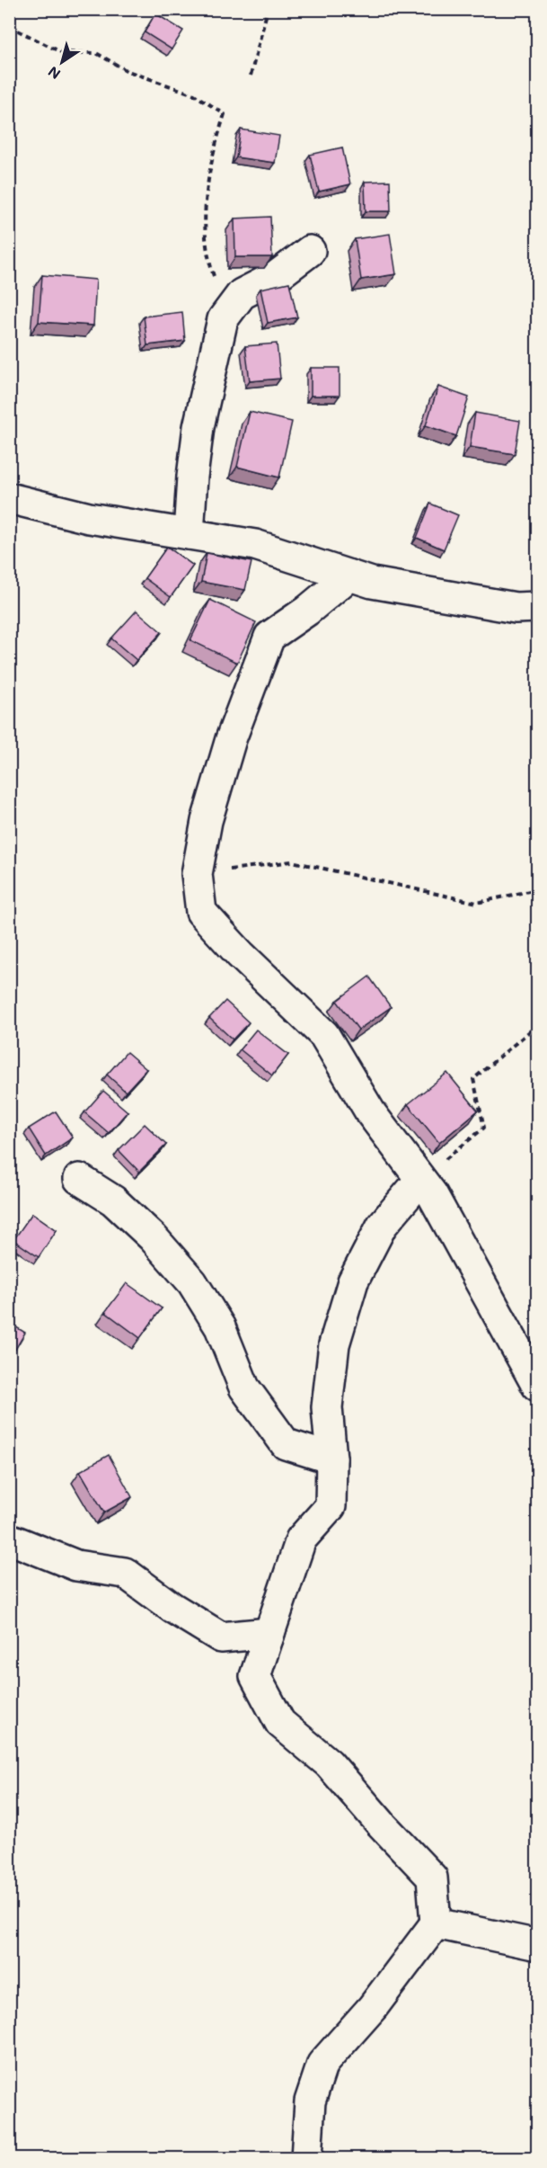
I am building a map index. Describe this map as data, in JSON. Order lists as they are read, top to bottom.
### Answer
{
  "north": "bottom left"
}
